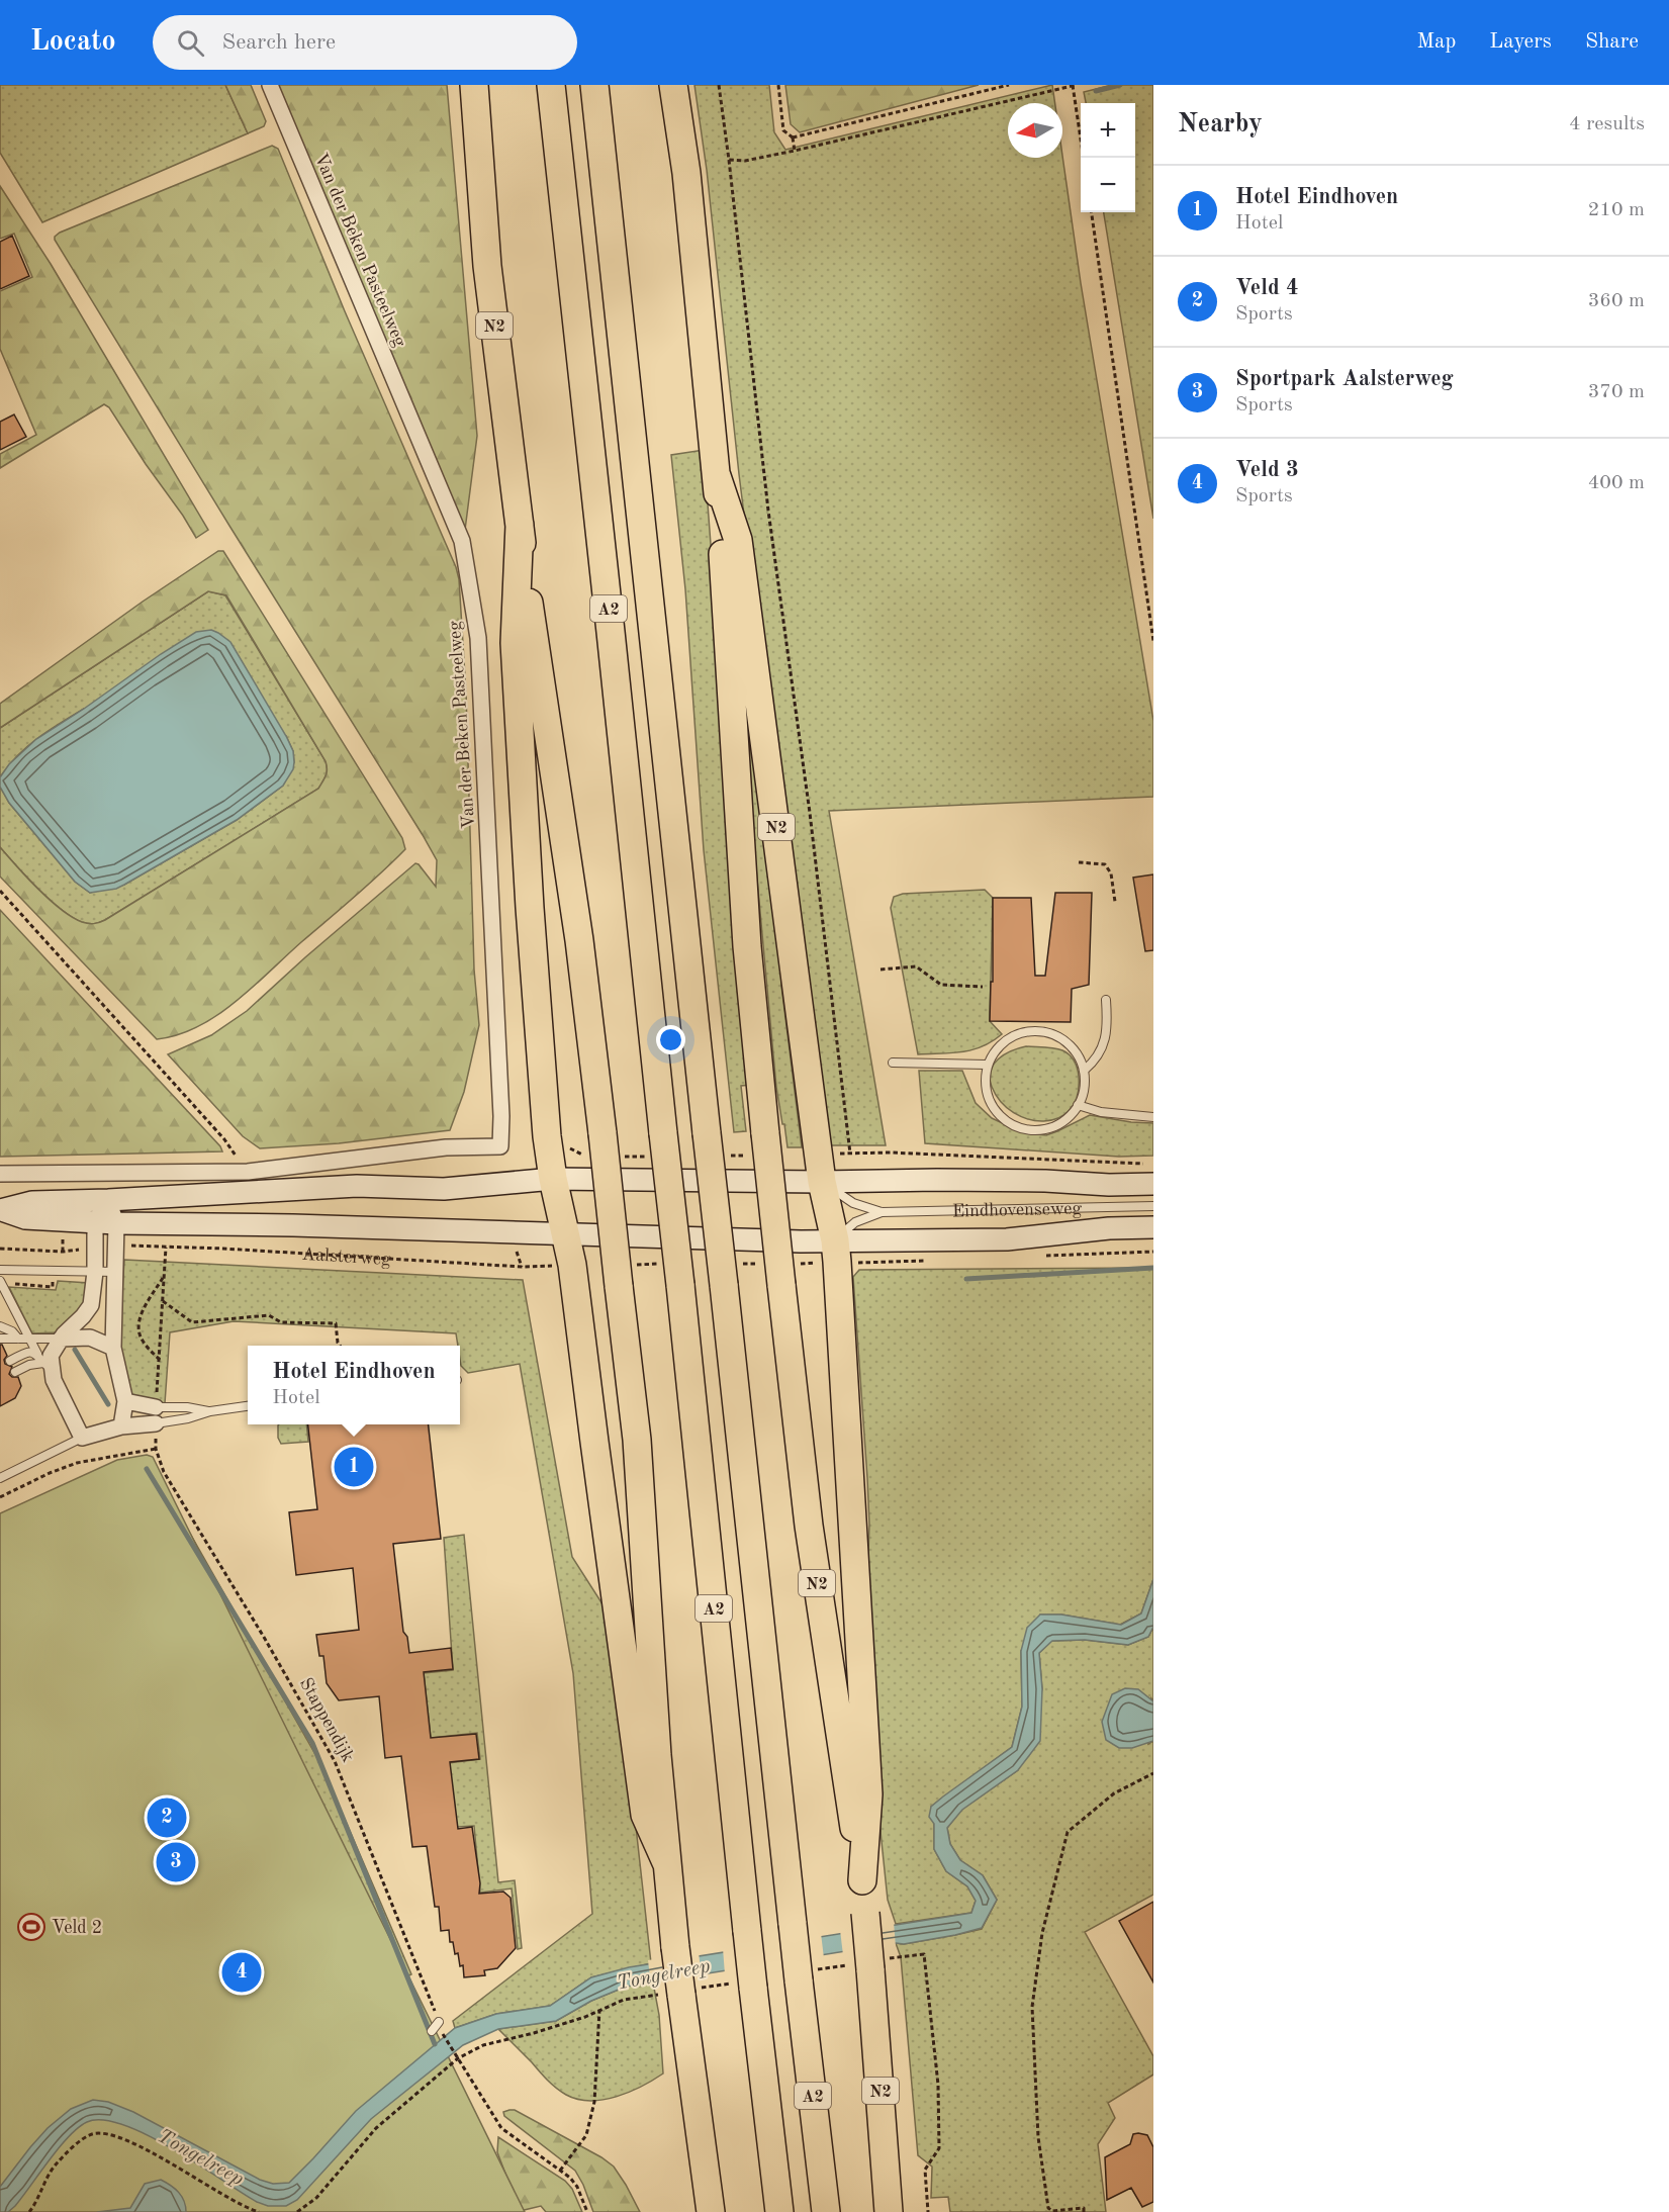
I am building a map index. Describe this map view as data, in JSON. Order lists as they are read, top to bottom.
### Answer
{
  "streets": {
    "highway": ["N2", "A2"],
    "main road": ["Eindhovenseweg", "Aalsterweg"],
    "street": ["Van der Beken Pasteelweg"],
    "path": ["Stappendijk"]
  },
  "crossings": [
    ["Van der Beken Pasteelweg", "Aalsterweg"],
    ["N2", "Aalsterweg"],
    ["Eindhovenseweg", "Aalsterweg"]
  ],
  "water": ["Tongelreep"],
  "places": {
    "sports": ["Veld 2"]
  },
  "north": "left",
  "page": {
    "header": "Locato",
    "search": "Search here",
    "nav": ["Map", "Layers", "Share"],
    "heading": ["Nearby", "4 results"],
    "map_buttons": ["+", "−"],
    "list": [
      {
        "mark": "1",
        "name": "Hotel Eindhoven",
        "note": "Hotel",
        "value": "210 m"
      },
      {
        "mark": "2",
        "name": "Veld 4",
        "note": "Sports",
        "value": "360 m"
      },
      {
        "mark": "3",
        "name": "Sportpark Aalsterweg",
        "note": "Sports",
        "value": "370 m"
      },
      {
        "mark": "4",
        "name": "Veld 3",
        "note": "Sports",
        "value": "400 m"
      }
    ],
    "popup": ["Hotel Eindhoven", "Hotel"],
    "pins": [
      "1",
      "2",
      "3",
      "4"
    ]
  }
}
